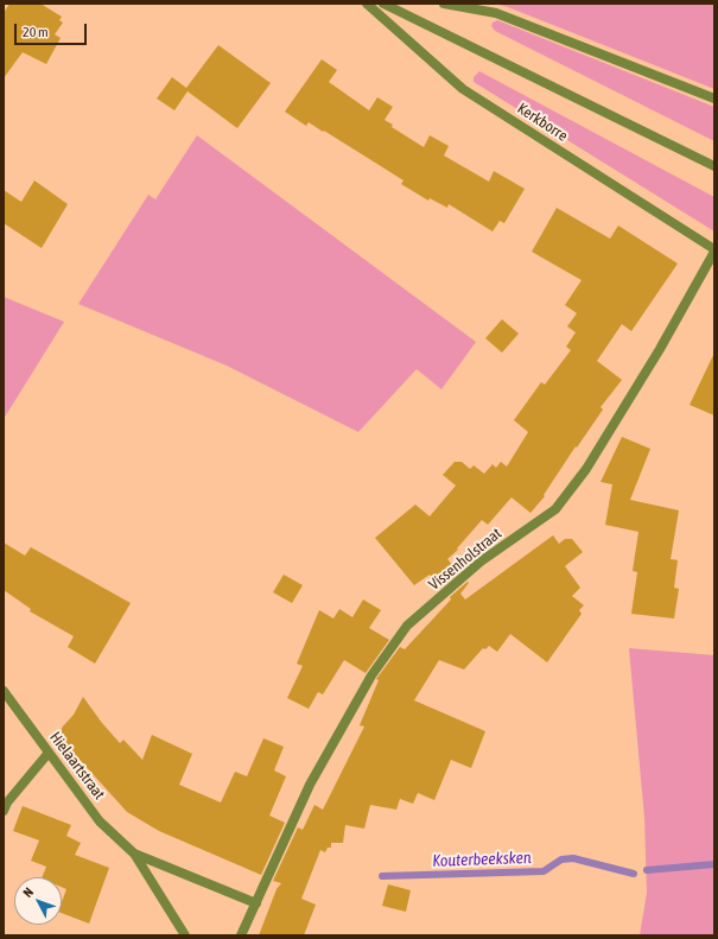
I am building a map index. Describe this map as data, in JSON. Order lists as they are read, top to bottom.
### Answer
{
  "streets": {
    "street": ["Kerkborre", "Vissenholstraat", "Hielaartstraat"]
  },
  "crossings": [
    ["Kerkborre", "Vissenholstraat"],
    ["Vissenholstraat", "Hielaartstraat"]
  ],
  "water": ["Kouterbeeksken"],
  "scale_bar": "20 m",
  "north": "top left"
}
